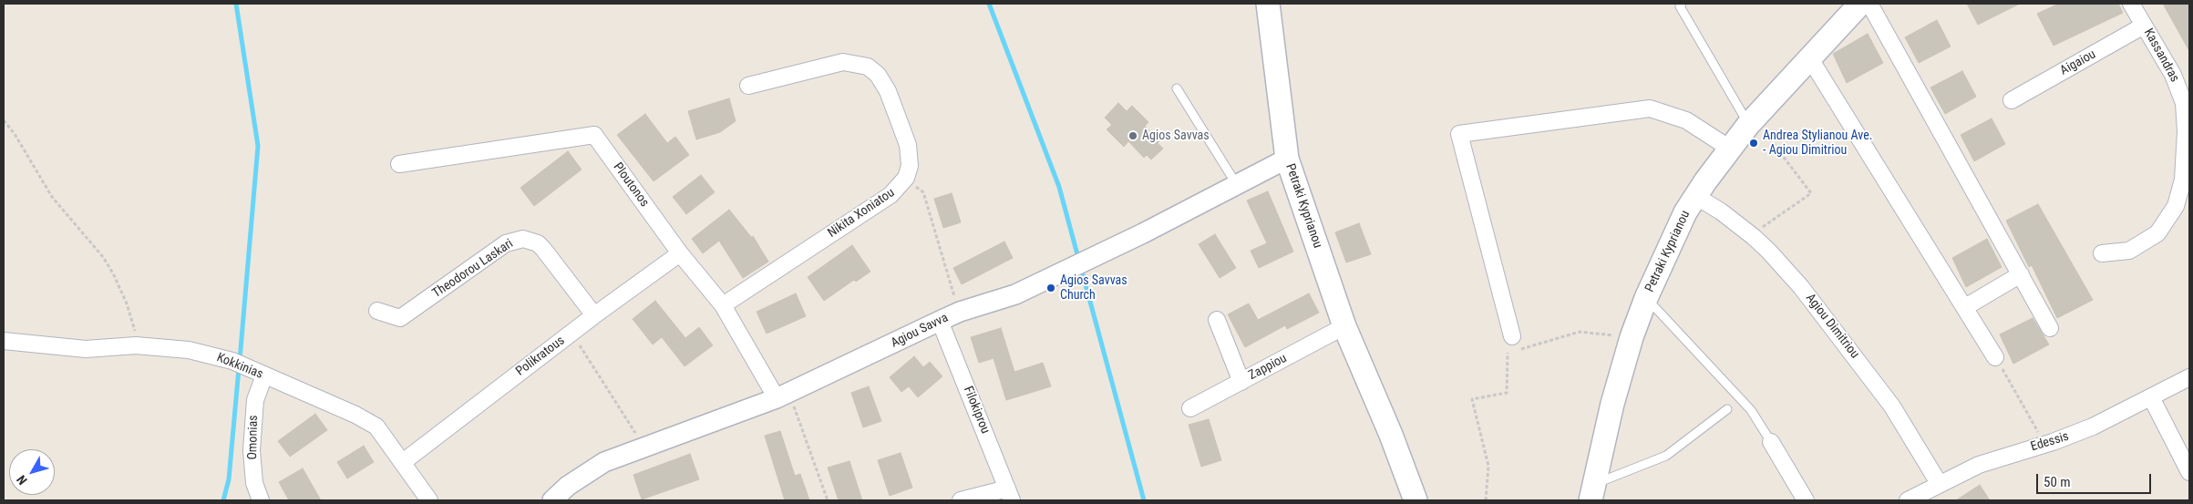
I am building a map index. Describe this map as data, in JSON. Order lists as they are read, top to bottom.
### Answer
{
  "streets": {
    "main road": ["Petraki Kyprianou"],
    "street": [
      "Kassandras",
      "Aigaiou",
      "Ploutonos",
      "Nikita Xoniatou",
      "Theodorou Laskari",
      "Agiou Dimitriou",
      "Agiou Savva",
      "Polikratous",
      "Kokkinias",
      "Zappiou",
      "Filokiprou",
      "Omonias",
      "Edessis"
    ]
  },
  "crossings": [
    ["Kassandras", "Aigaiou"],
    ["Ploutonos", "Nikita Xoniatou"],
    ["Ploutonos", "Agiou Savva"],
    ["Ploutonos", "Polikratous"],
    ["Petraki Kyprianou", "Agiou Dimitriou"],
    ["Petraki Kyprianou", "Agiou Savva"],
    ["Petraki Kyprianou", "Zappiou"],
    ["Theodorou Laskari", "Polikratous"],
    ["Agiou Dimitriou", "Edessis"],
    ["Agiou Savva", "Filokiprou"],
    ["Polikratous", "Kokkinias"],
    ["Kokkinias", "Omonias"]
  ],
  "places": ["Agios Savvas", "Andrea Stylianou Ave. - Agiou Dimitriou", "Agios Savvas Church"],
  "scale_bar": "50 m",
  "north": "bottom left"
}
